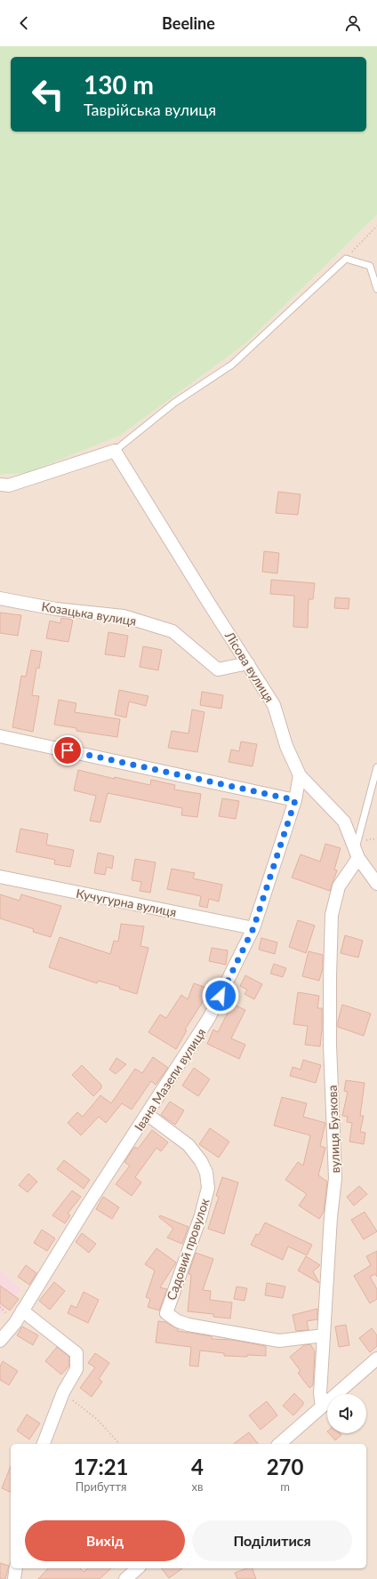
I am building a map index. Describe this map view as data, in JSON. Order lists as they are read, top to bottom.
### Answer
{
  "streets": {
    "street": [
      "Козацька вулиця",
      "Лісова вулиця",
      "Кучугурна вулиця",
      "Івана Мазепи вулиця",
      "вулиця Бузкова",
      "Садовий провулок"
    ]
  },
  "crossings": [
    ["Козацька вулиця", "Лісова вулиця"],
    ["Лісова вулиця", "Івана Мазепи вулиця"],
    ["Лісова вулиця", "вулиця Бузкова"],
    ["Кучугурна вулиця", "Івана Мазепи вулиця"],
    ["Івана Мазепи вулиця", "Садовий провулок"],
    ["вулиця Бузкова", "Садовий провулок"]
  ],
  "page": {
    "header": "Beeline",
    "turn": ["130 m", "Таврійська вулиця"],
    "eta": [
      "17:21",
      "Прибуття",
      "4",
      "хв",
      "270",
      "m"
    ],
    "buttons": ["Вихід", "Поділитися"]
  }
}
